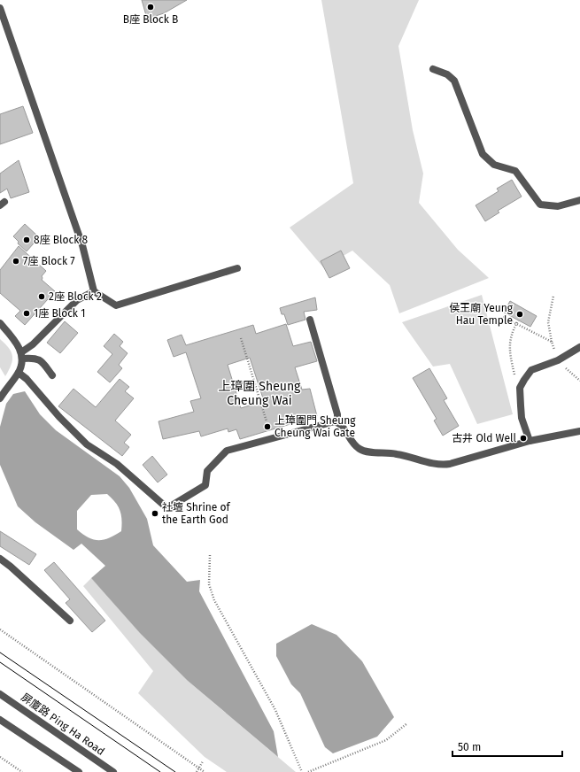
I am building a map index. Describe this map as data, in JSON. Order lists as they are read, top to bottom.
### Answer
{
  "streets": {
    "street": ["屏廈路 Ping Ha Road"]
  },
  "districts": ["上璋圍 Sheung Cheung Wai"],
  "places": [
    "B座 Block B",
    "8座 Block 8",
    "7座 Block 7",
    "2座 Block 2",
    "1座 Block 1",
    "侯王廟 Yeung Hau Temple",
    "上璋圍門 Sheung Cheung Wai Gate",
    "古井 Old Well",
    "社壇 Shrine of the Earth God"
  ],
  "scale_bar": "50 m"
}
